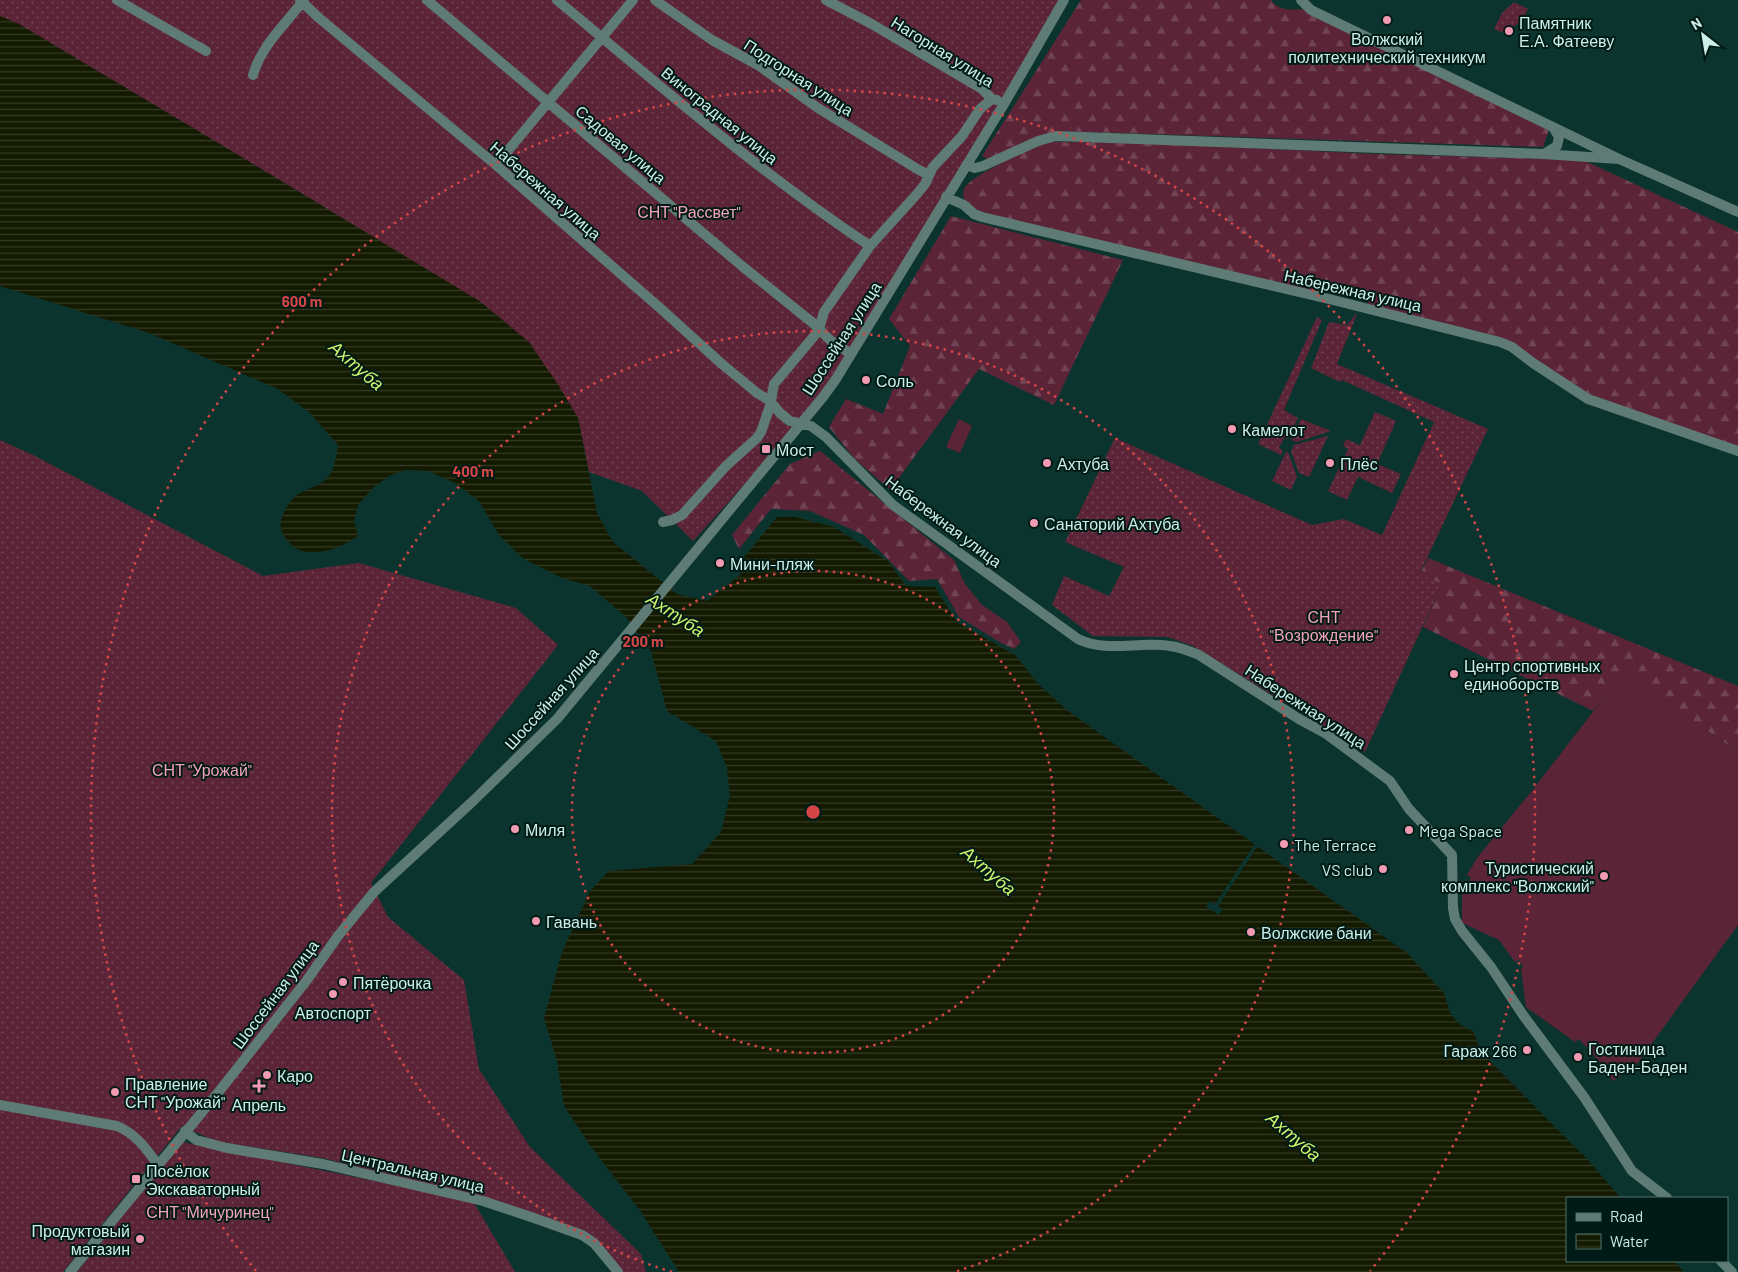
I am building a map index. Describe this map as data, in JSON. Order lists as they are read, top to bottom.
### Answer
{
  "streets": {
    "street": [
      "Нагорная улица",
      "Подгорная улица",
      "Виноградная улица",
      "Садовая улица",
      "Набережная улица",
      "Шоссейная улица",
      "Центральная улица"
    ]
  },
  "crossings": [
    ["Нагорная улица", "Шоссейная улица"],
    ["Садовая улица", "Шоссейная улица"],
    ["Набережная улица", "Шоссейная улица"],
    ["Шоссейная улица", "Центральная улица"]
  ],
  "water": ["Ахтуба"],
  "parks": [
    "СНТ \"Рассвет\"",
    "СНТ \"Возрождение\"",
    "СНТ \"Урожай\"",
    "СНТ \"Мичуринец\""
  ],
  "places": {
    "other": [
      "Волжский политехнический техникум",
      "Памятник Е.А. Фатееву",
      "Соль",
      "Камелот",
      "Ахтуба",
      "Плёс",
      "Санаторий Ахтуба",
      "Мини-пляж",
      "Центр спортивных единоборств",
      "Миля",
      "Mega Space",
      "The Terrace",
      "VS club",
      "Туристический комплекс \"Волжский\"",
      "Гавань",
      "Волжские бани",
      "Пятёрочка",
      "Автоспорт",
      "Гараж 266",
      "Гостиница Баден-Баден",
      "Каро",
      "Правление СНТ \"Урожай\"",
      "Продуктовый магазин"
    ],
    "transit": ["Мост", "Посёлок Экскаваторный"],
    "health": ["Апрель"]
  },
  "legend": ["Road", "Water"],
  "north": "top left",
  "rings": ["600 m", "400 m", "200 m"]
}
